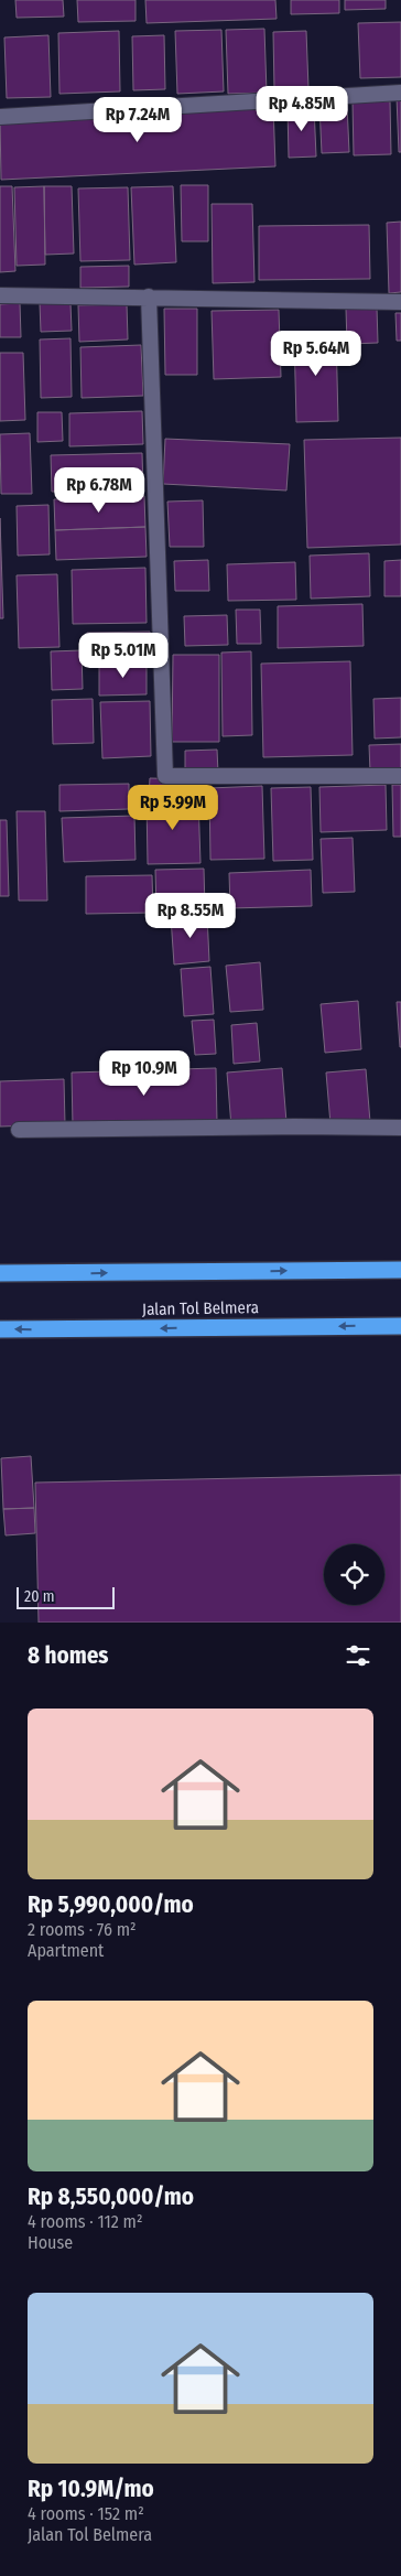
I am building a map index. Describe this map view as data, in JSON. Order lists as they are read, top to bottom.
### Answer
{
  "streets": {
    "highway": ["Jalan Tol Belmera"]
  },
  "scale_bar": "20 m",
  "page": {
    "price": [
      "Rp 4.85M",
      "Rp 7.24M",
      "Rp 5.64M",
      "Rp 6.78M",
      "Rp 5.01M",
      "Rp 5.99M",
      "Rp 8.55M",
      "Rp 10.9M"
    ],
    "scale": "20 m",
    "heading": "8 homes",
    "list": [
      {
        "name": "Rp 5,990,000/mo",
        "note": "2 rooms · 76 m² · Apartment"
      },
      {
        "name": "Rp 8,550,000/mo",
        "note": "4 rooms · 112 m² · House"
      },
      {
        "name": "Rp 10.9M/mo",
        "note": "4 rooms · 152 m² · Jalan Tol Belmera"
      }
    ]
  }
}
